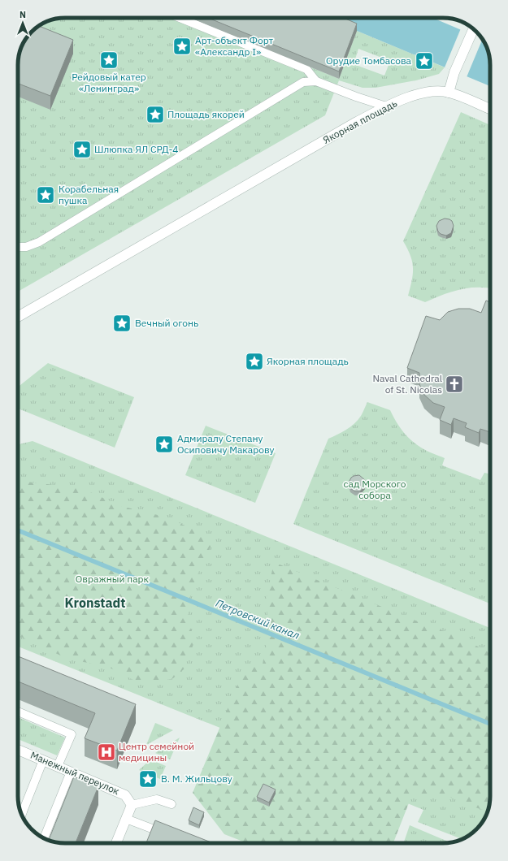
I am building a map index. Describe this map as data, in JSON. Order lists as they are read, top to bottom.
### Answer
{
  "streets": {
    "street": ["Якорная площадь", "Манежный переулок"]
  },
  "districts": ["Kronstadt"],
  "water": ["Петровский канал"],
  "parks": ["сад Морского собора", "Овражный парк"],
  "places": {
    "place": [
      "Арт-объект Форт «Александр I»",
      "Рейдовый катер «Ленинград»",
      "Орудие Томбасова",
      "Площадь якорей",
      "Шлюпка ЯЛ СРД-4",
      "Корабельная пушка",
      "Вечный огонь",
      "Якорная площадь",
      "Адмиралу Степану Осиповичу Макарову",
      "В. М. Жильцову"
    ],
    "church": ["Naval Cathedral of St. Nicolas"],
    "hospital": ["Центр семейной медицины"]
  },
  "north": "top"
}
